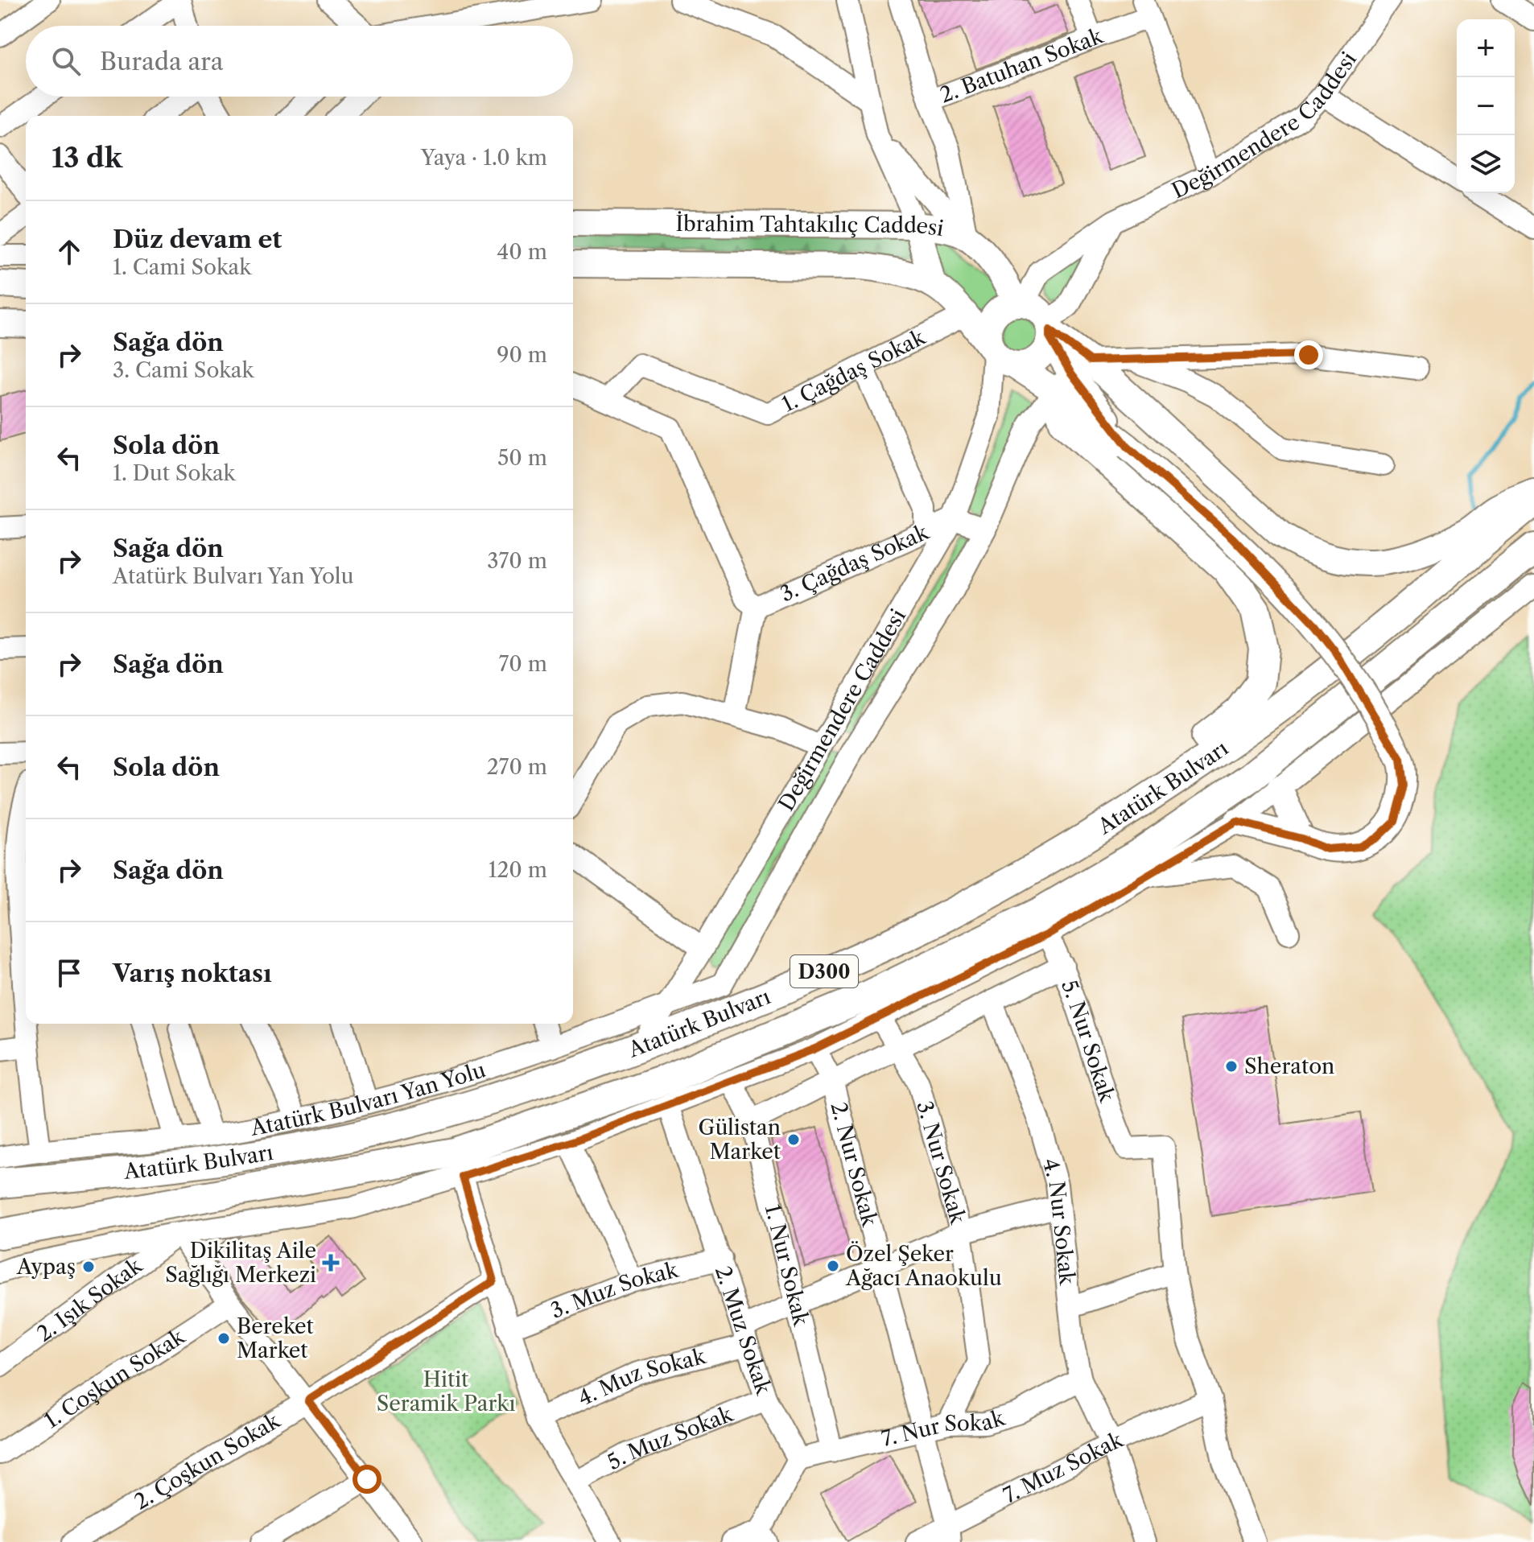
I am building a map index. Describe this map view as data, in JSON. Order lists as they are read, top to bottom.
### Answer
{
  "streets": {
    "highway": ["Atatürk Bulvarı", "D300"],
    "main road": ["İbrahim Tahtakılıç Caddesi"],
    "street": [
      "2. Batuhan Sokak",
      "Değirmendere Caddesi",
      "1. Çağdaş Sokak",
      "3. Çağdaş Sokak",
      "5. Nur Sokak",
      "Atatürk Bulvarı Yan Yolu",
      "3. Nur Sokak",
      "2. Nur Sokak",
      "4. Nur Sokak",
      "1. Nur Sokak",
      "3. Muz Sokak",
      "2. Işık Sokak",
      "2. Muz Sokak",
      "1. Coşkun Sokak",
      "4. Muz Sokak",
      "7. Nur Sokak",
      "5. Muz Sokak",
      "2. Çoşkun Sokak",
      "7. Muz Sokak"
    ]
  },
  "crossings": [
    ["Değirmendere Caddesi", "İbrahim Tahtakılıç Caddesi"],
    ["Değirmendere Caddesi", "3. Çağdaş Sokak"],
    ["Değirmendere Caddesi", "Atatürk Bulvarı"],
    ["Değirmendere Caddesi", "Atatürk Bulvarı Yan Yolu"],
    ["İbrahim Tahtakılıç Caddesi", "1. Çağdaş Sokak"],
    ["Atatürk Bulvarı", "3. Nur Sokak"],
    ["3. Nur Sokak", "4. Muz Sokak"],
    ["3. Nur Sokak", "7. Nur Sokak"],
    ["2. Nur Sokak", "4. Muz Sokak"],
    ["2. Nur Sokak", "7. Nur Sokak"],
    ["2. Nur Sokak", "7. Muz Sokak"],
    ["4. Nur Sokak", "4. Muz Sokak"],
    ["4. Nur Sokak", "7. Nur Sokak"],
    ["4. Nur Sokak", "7. Muz Sokak"],
    ["1. Nur Sokak", "4. Muz Sokak"],
    ["1. Nur Sokak", "7. Nur Sokak"],
    ["3. Muz Sokak", "2. Muz Sokak"],
    ["2. Muz Sokak", "4. Muz Sokak"],
    ["2. Muz Sokak", "7. Nur Sokak"],
    ["2. Muz Sokak", "5. Muz Sokak"]
  ],
  "parks": ["Hitit Seramik Parkı"],
  "places": {
    "other": [
      "Sheraton",
      "Gülistan Market",
      "Özel Şeker Ağacı Anaokulu",
      "Aypaş",
      "Bereket Market"
    ],
    "health": ["Dikilitaş Aile Sağlığı Merkezi"]
  },
  "page": {
    "map_buttons": ["+", "−"],
    "search": "Burada ara",
    "heading": ["13 dk", "Yaya · 1.0 km"],
    "list": [
      ["Düz devam et", "1. Cami Sokak", "40 m"],
      ["Sağa dön", "3. Cami Sokak", "90 m"],
      ["Sola dön", "1. Dut Sokak", "50 m"],
      ["Sağa dön", "Atatürk Bulvarı Yan Yolu", "370 m"],
      ["Sağa dön", "70 m"],
      ["Sola dön", "270 m"],
      ["Sağa dön", "120 m"],
      "Varış noktası"
    ]
  }
}
